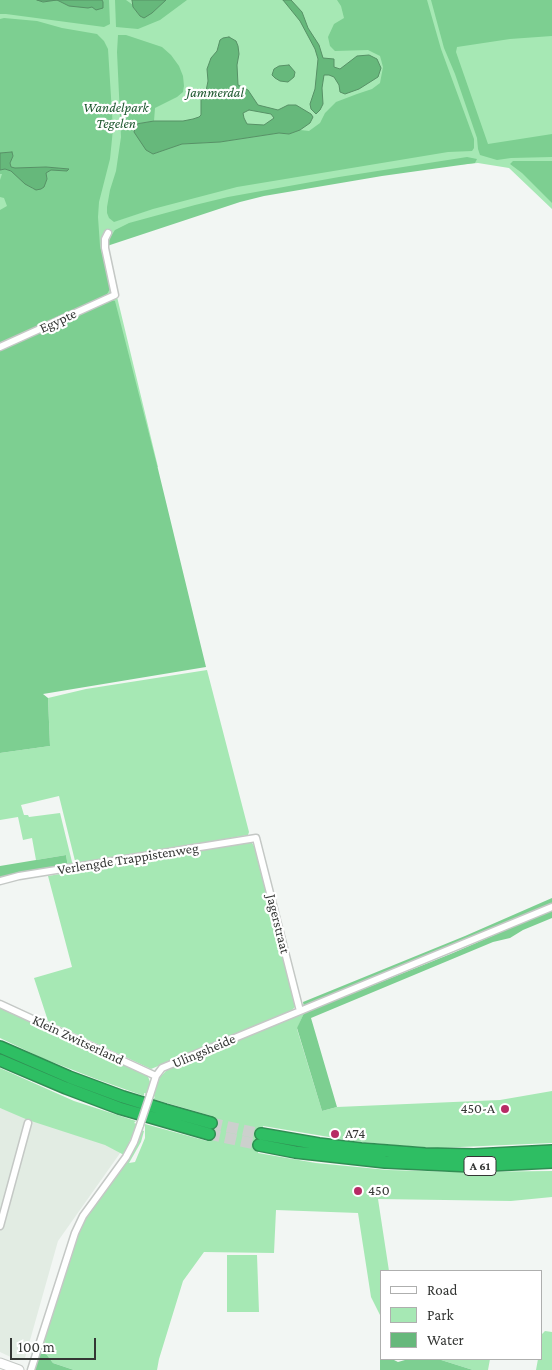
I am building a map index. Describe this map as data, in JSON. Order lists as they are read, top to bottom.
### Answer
{
  "streets": {
    "highway": ["A 61"],
    "street": [
      "Egypte",
      "Verlengde Trappistenweg",
      "Jagerstraat",
      "Klein Zwitserland",
      "Ulingsheide"
    ]
  },
  "crossings": [
    ["Verlengde Trappistenweg", "Jagerstraat"],
    ["Jagerstraat", "Ulingsheide"],
    ["Klein Zwitserland", "Ulingsheide"]
  ],
  "parks": ["Jammerdal", "Wandelpark Tegelen"],
  "places": ["450-A", "A74", "450"],
  "legend": ["Road", "Park", "Water"],
  "scale_bar": "100 m"
}
